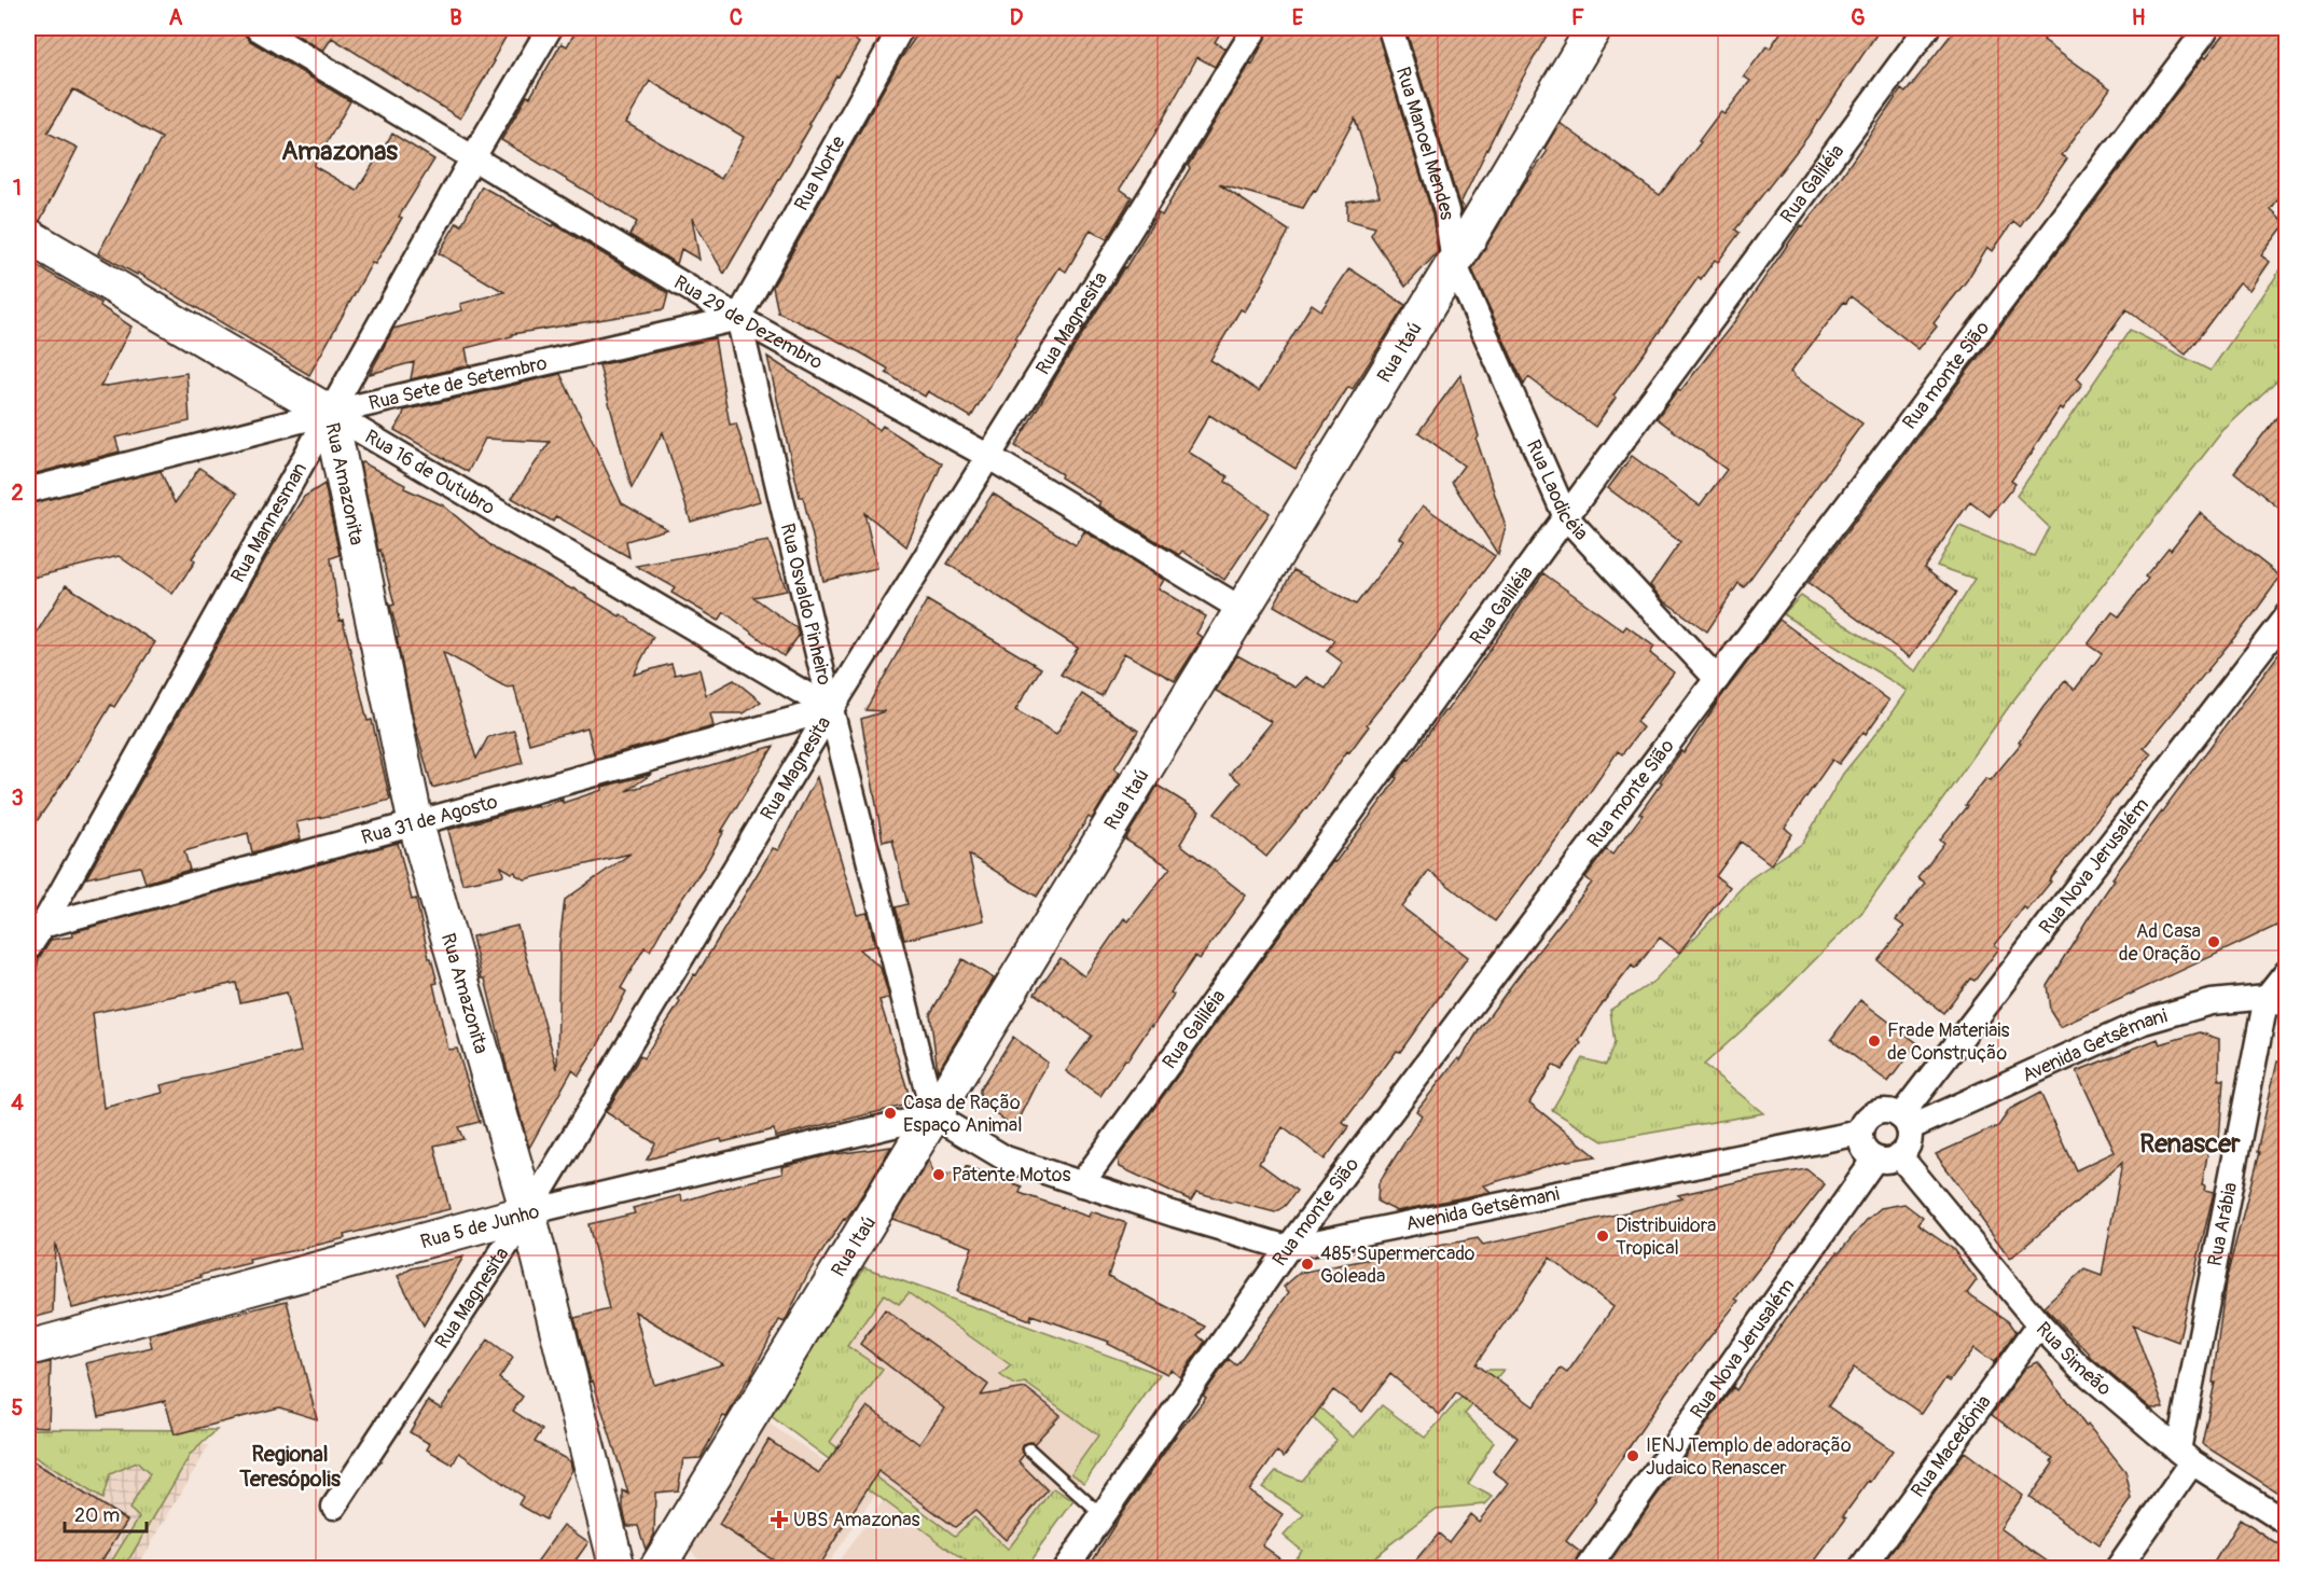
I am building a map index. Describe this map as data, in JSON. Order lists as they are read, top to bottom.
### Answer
{
  "streets": {
    "street": [
      "Rua Manoel Mendes",
      "Rua Norte",
      "Rua Galiléia",
      "Rua 29 de Dezembro",
      "Rua Magnesita",
      "Rua Itaú",
      "Rua monte Sião",
      "Rua Sete de Setembro",
      "Rua 16 de Outubro",
      "Rua Amazonita",
      "Rua Laodicéia",
      "Rua Mannesman",
      "Rua Osvaldo Pinheiro",
      "Rua 31 de Agosto",
      "Rua Nova Jerusalém",
      "Avenida Getsêmani",
      "Rua Arábia",
      "Rua 5 de Junho",
      "Rua Simeão",
      "Rua Macedônia"
    ]
  },
  "crossings": [
    ["Rua Manoel Mendes", "Rua Itaú"],
    ["Rua Manoel Mendes", "Rua Laodicéia"],
    ["Rua Norte", "Rua 29 de Dezembro"],
    ["Rua Norte", "Rua Sete de Setembro"],
    ["Rua Norte", "Rua Osvaldo Pinheiro"],
    ["Rua Galiléia", "Rua Laodicéia"],
    ["Rua Galiléia", "Avenida Getsêmani"],
    ["Rua 29 de Dezembro", "Rua Magnesita"],
    ["Rua 29 de Dezembro", "Rua Itaú"],
    ["Rua 29 de Dezembro", "Rua Sete de Setembro"],
    ["Rua 29 de Dezembro", "Rua Mannesman"],
    ["Rua 29 de Dezembro", "Rua Osvaldo Pinheiro"],
    ["Rua Magnesita", "Rua 16 de Outubro"],
    ["Rua Magnesita", "Rua Amazonita"],
    ["Rua Magnesita", "Rua Osvaldo Pinheiro"],
    ["Rua Magnesita", "Rua 31 de Agosto"],
    ["Rua Magnesita", "Rua 5 de Junho"],
    ["Rua Itaú", "Rua Laodicéia"],
    ["Rua Itaú", "Rua Osvaldo Pinheiro"],
    ["Rua Itaú", "Avenida Getsêmani"],
    ["Rua Itaú", "Rua 5 de Junho"],
    ["Rua monte Sião", "Rua Laodicéia"],
    ["Rua monte Sião", "Avenida Getsêmani"],
    ["Rua Sete de Setembro", "Rua 16 de Outubro"],
    ["Rua Sete de Setembro", "Rua Amazonita"],
    ["Rua Sete de Setembro", "Rua Mannesman"],
    ["Rua Sete de Setembro", "Rua Osvaldo Pinheiro"],
    ["Rua 16 de Outubro", "Rua Amazonita"],
    ["Rua 16 de Outubro", "Rua Mannesman"],
    ["Rua 16 de Outubro", "Rua Osvaldo Pinheiro"],
    ["Rua 16 de Outubro", "Rua 31 de Agosto"],
    ["Rua Amazonita", "Rua Mannesman"],
    ["Rua Amazonita", "Rua 31 de Agosto"],
    ["Rua Amazonita", "Rua 5 de Junho"],
    ["Rua Mannesman", "Rua 31 de Agosto"],
    ["Rua Osvaldo Pinheiro", "Rua 31 de Agosto"],
    ["Rua Osvaldo Pinheiro", "Avenida Getsêmani"],
    ["Rua Osvaldo Pinheiro", "Rua 5 de Junho"],
    ["Rua Nova Jerusalém", "Avenida Getsêmani"],
    ["Rua Nova Jerusalém", "Rua Simeão"],
    ["Avenida Getsêmani", "Rua Arábia"],
    ["Avenida Getsêmani", "Rua 5 de Junho"],
    ["Avenida Getsêmani", "Rua Simeão"],
    ["Rua Arábia", "Rua Simeão"],
    ["Rua Simeão", "Rua Macedônia"]
  ],
  "districts": ["Amazonas", "Renascer", "Regional Teresópolis"],
  "places": {
    "other": [
      "Ad Casa de Oração",
      "Frade Materiais de Construção",
      "Casa de Ração Espaço Animal",
      "Patente Motos",
      "Distribuidora Tropical",
      "485 Supermercado Goleada",
      "IENJ Templo de adoração Judaico Renascer"
    ],
    "health": ["UBS Amazonas"]
  },
  "scale_bar": "20 m",
  "grid": {
    "columns": [
      "A",
      "B",
      "C",
      "D",
      "E",
      "F",
      "G",
      "H"
    ],
    "rows": [
      "1",
      "2",
      "3",
      "4",
      "5"
    ]
  }
}
